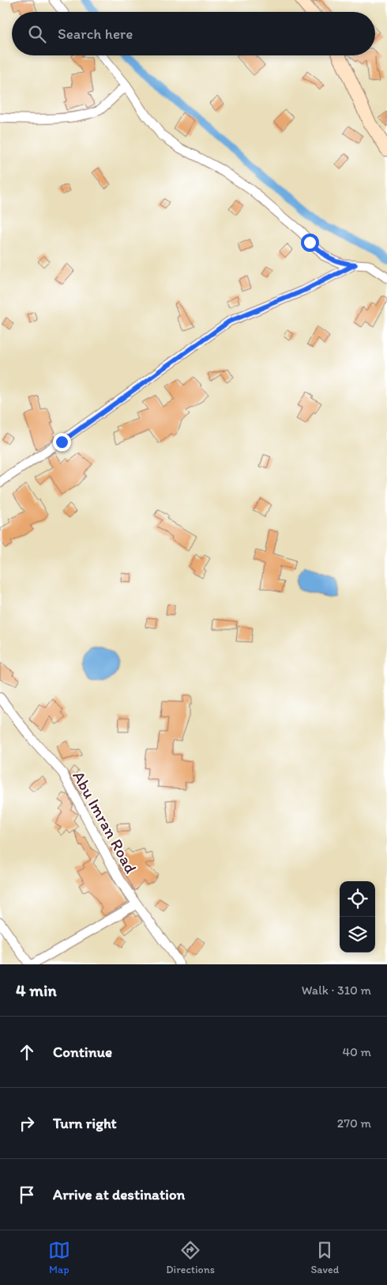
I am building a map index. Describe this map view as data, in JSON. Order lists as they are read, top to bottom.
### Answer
{
  "streets": {
    "street": ["Abu Imran Road"]
  },
  "page": {
    "search": "Search here",
    "heading": ["4 min", "Walk · 310 m"],
    "list": [
      ["Continue", "40 m"],
      ["Turn right", "270 m"],
      "Arrive at destination"
    ],
    "nav": ["Map", "Directions", "Saved"]
  }
}
